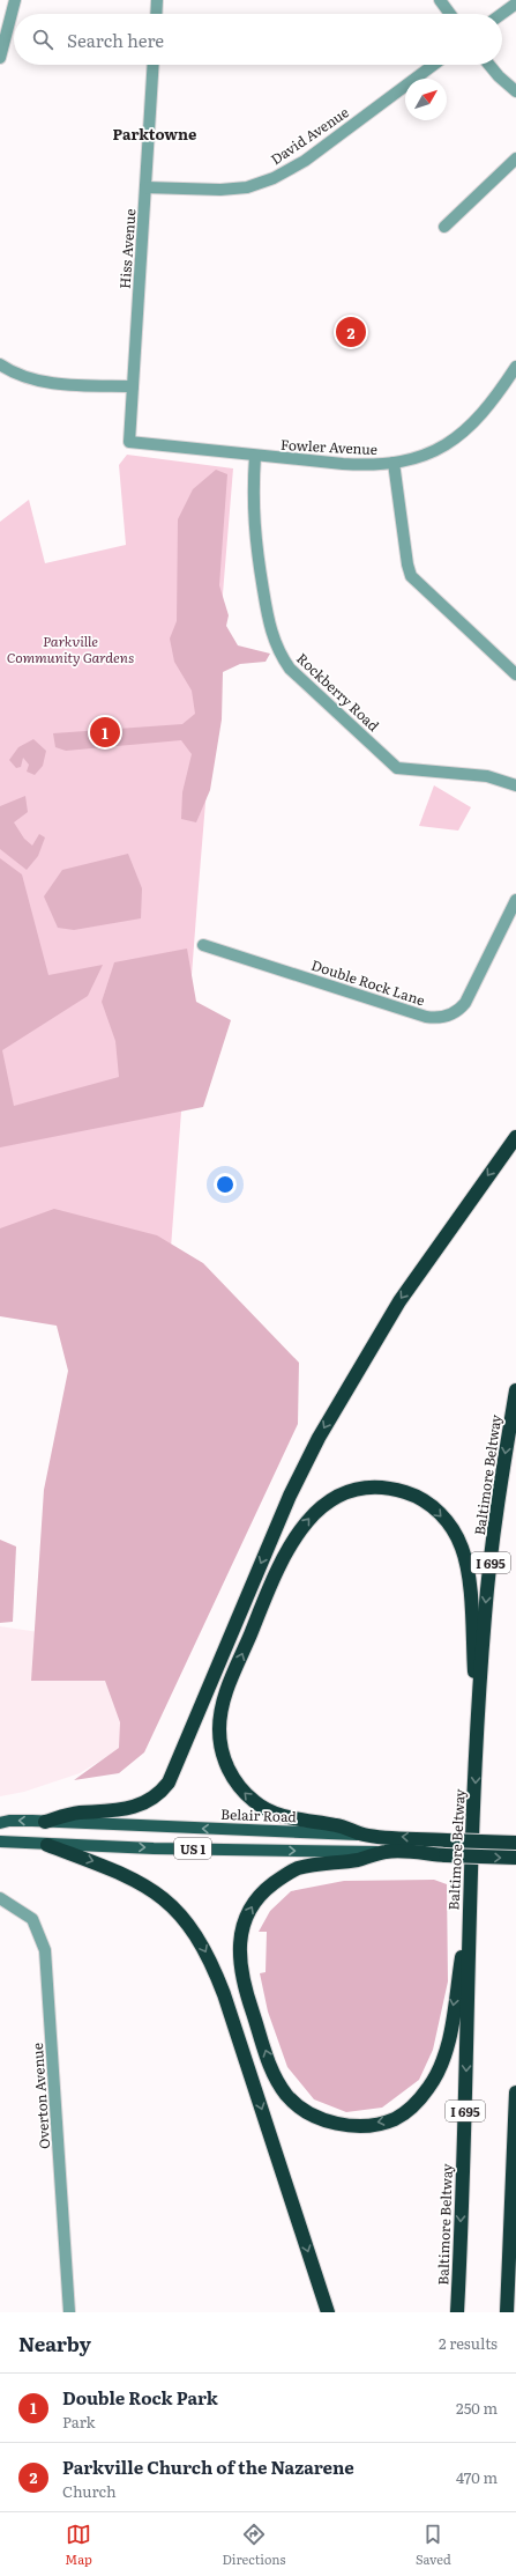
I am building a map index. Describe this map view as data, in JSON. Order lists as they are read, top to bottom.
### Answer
{
  "streets": {
    "highway": [
      "Baltimore Beltway",
      "I 695",
      "Belair Road",
      "US 1"
    ],
    "street": [
      "David Avenue",
      "Hiss Avenue",
      "Fowler Avenue",
      "Rockberry Road",
      "Double Rock Lane",
      "Overton Avenue"
    ]
  },
  "crossings": [
    ["David Avenue", "Hiss Avenue"],
    ["Hiss Avenue", "Fowler Avenue"],
    ["Fowler Avenue", "Rockberry Road"]
  ],
  "one_way": ["Baltimore Beltway"],
  "districts": ["Parktowne"],
  "parks": ["Parkville Community Gardens"],
  "north": "top right",
  "page": {
    "search": "Search here",
    "pins": ["2", "1"],
    "heading": ["Nearby", "2 results"],
    "list": [
      {
        "mark": "1",
        "name": "Double Rock Park",
        "note": "Park",
        "value": "250 m"
      },
      {
        "mark": "2",
        "name": "Parkville Church of the Nazarene",
        "note": "Church",
        "value": "470 m"
      }
    ],
    "nav": ["Map", "Directions", "Saved"]
  }
}
